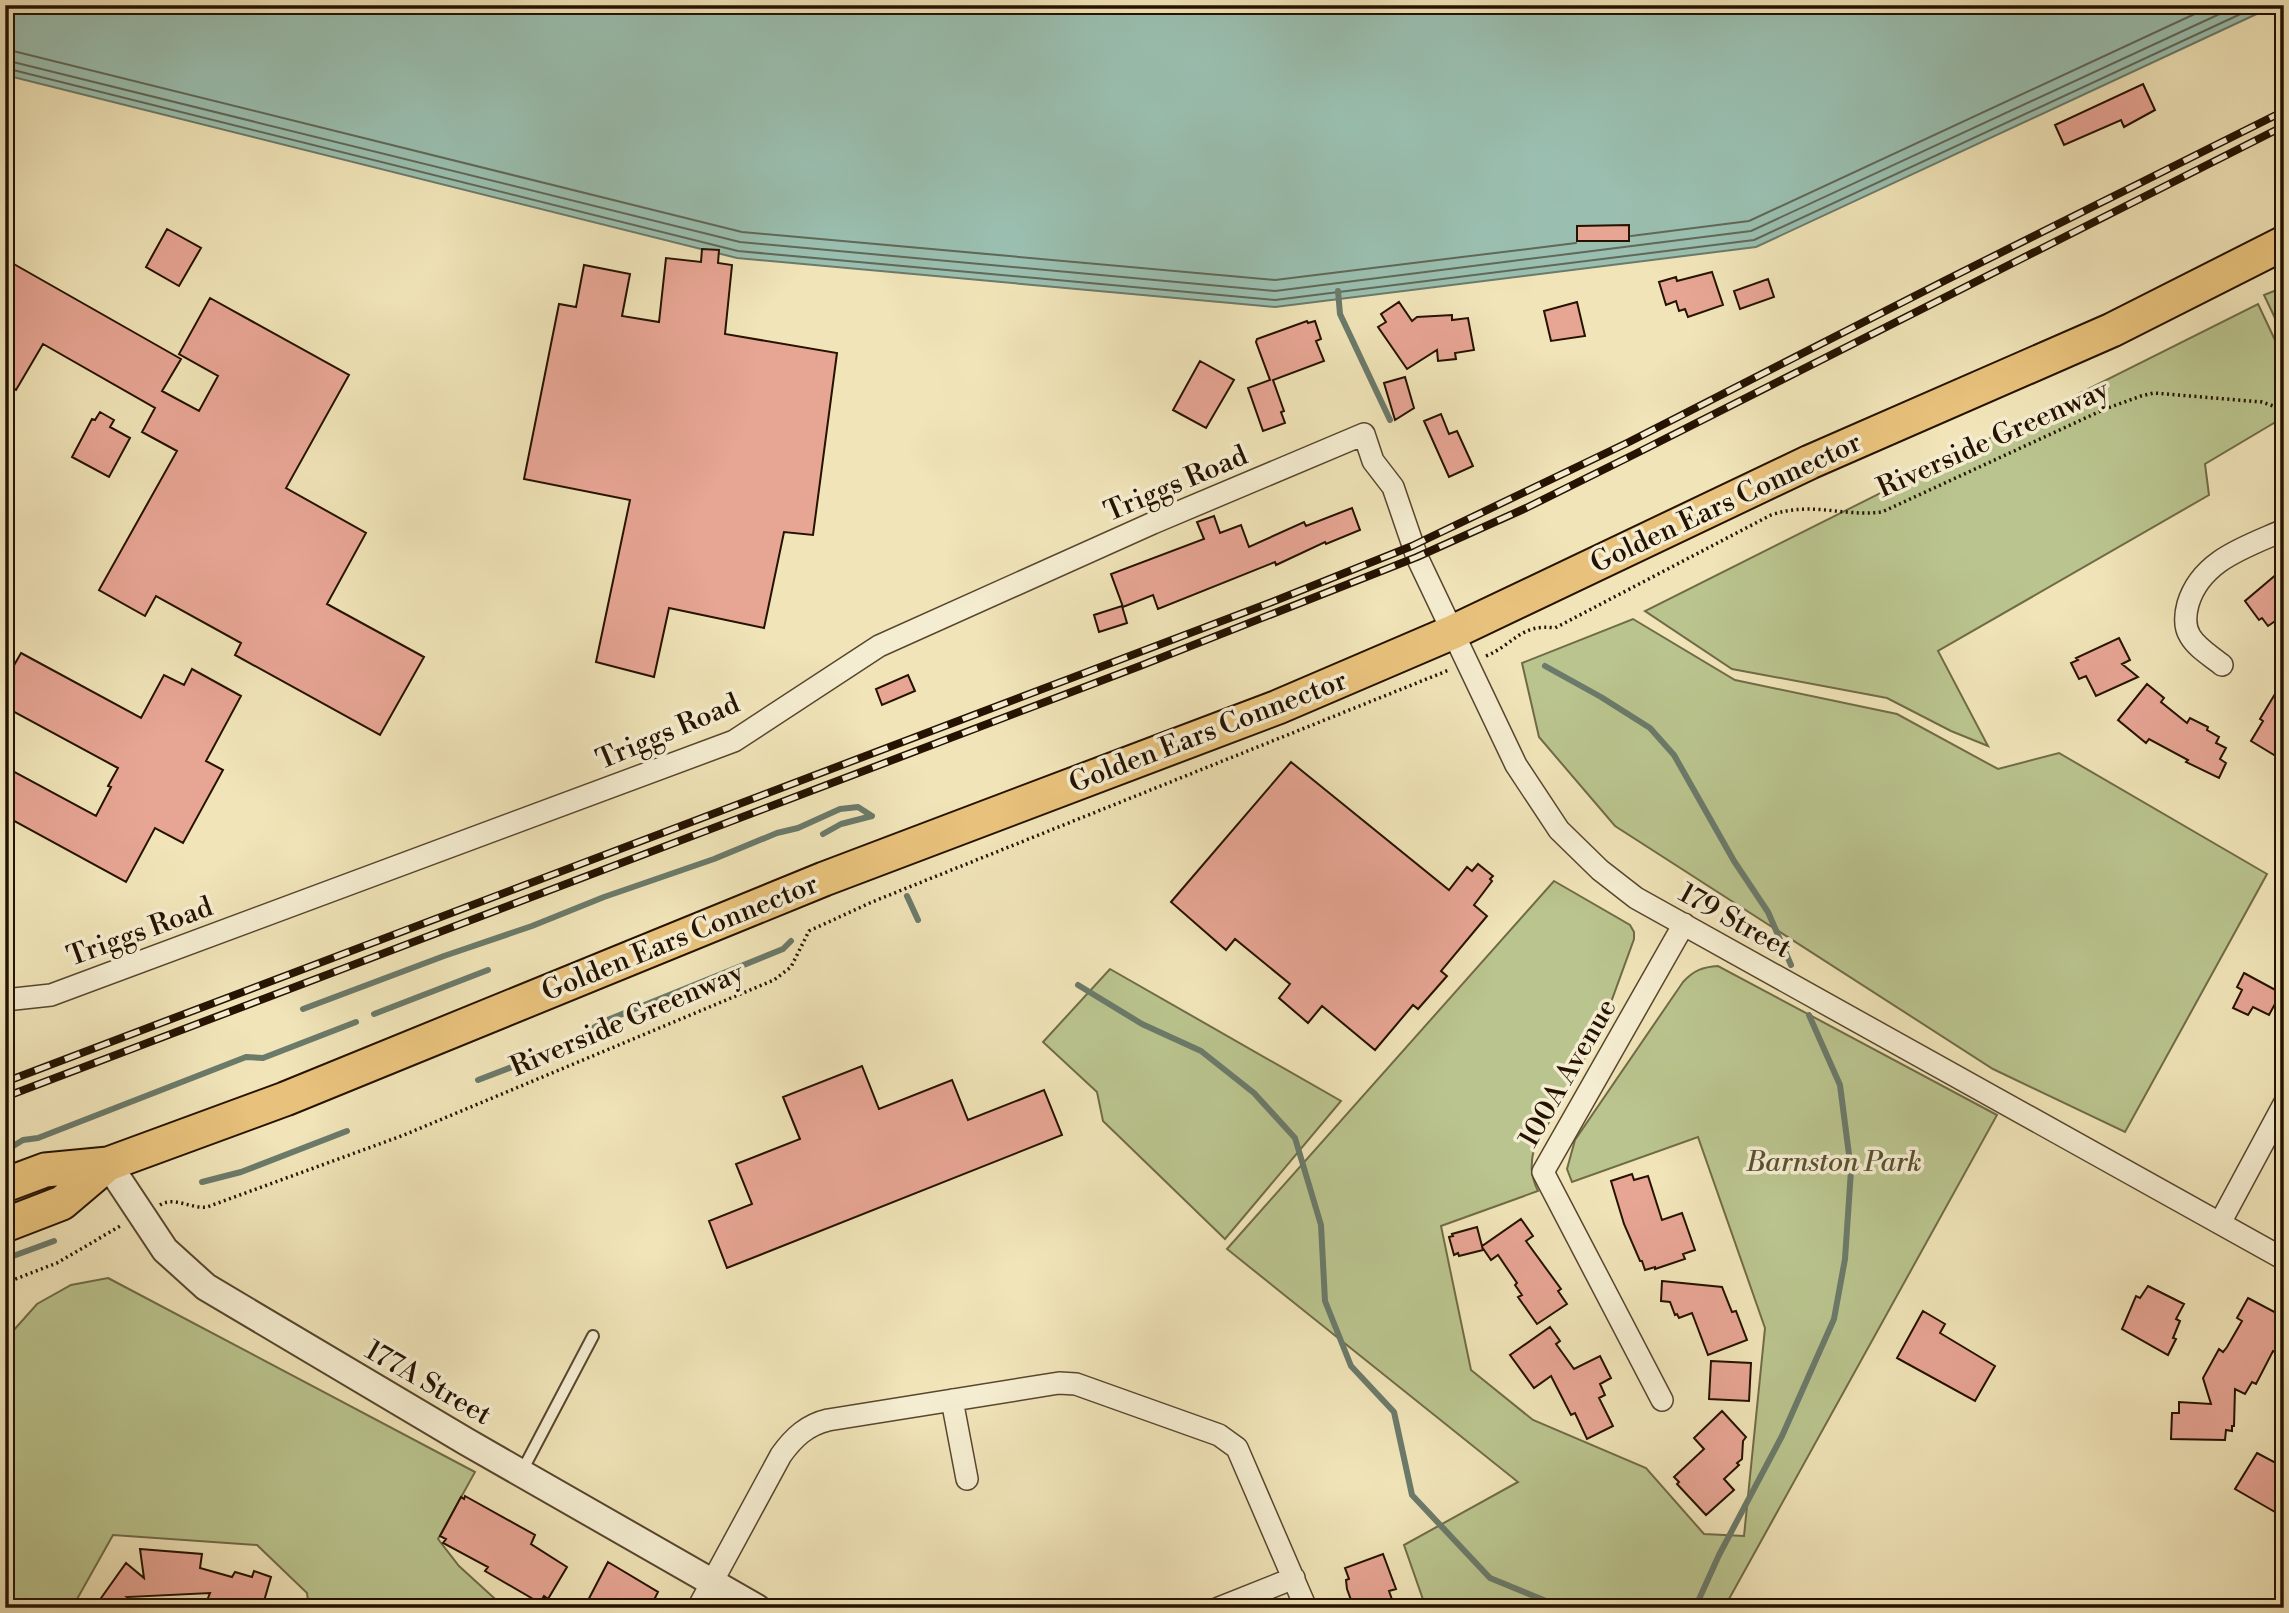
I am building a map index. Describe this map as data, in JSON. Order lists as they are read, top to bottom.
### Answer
{
  "streets": {
    "main road": ["Golden Ears Connector"],
    "street": [
      "Triggs Road",
      "179 Street",
      "100A Avenue",
      "177A Street"
    ],
    "path": ["Riverside Greenway"]
  },
  "crossings": [
    ["Triggs Road", "179 Street"],
    ["Golden Ears Connector", "179 Street"],
    ["Golden Ears Connector", "177A Street"],
    ["179 Street", "100A Avenue"]
  ],
  "parks": ["Barnston Park"]
}
